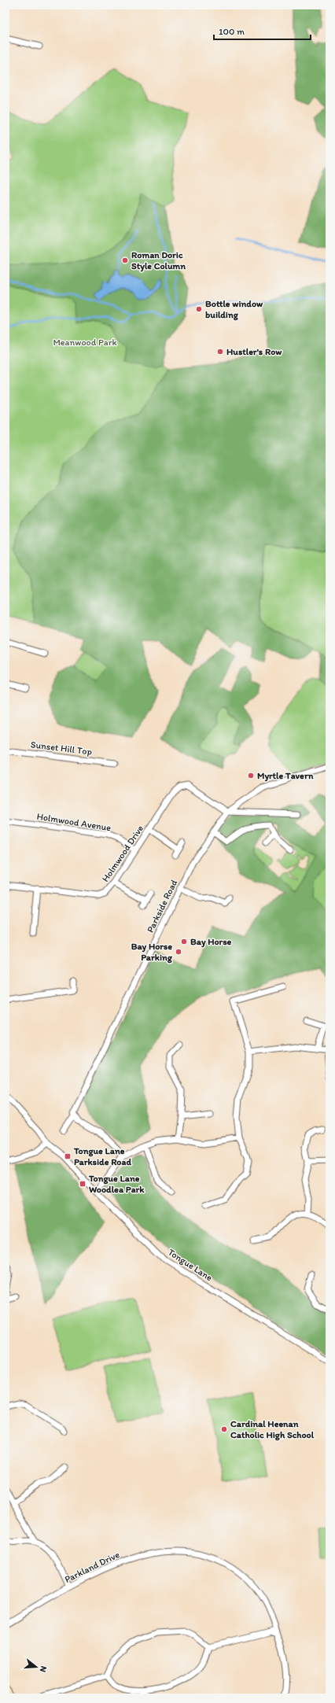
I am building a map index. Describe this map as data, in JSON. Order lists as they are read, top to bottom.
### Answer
{
  "streets": {
    "street": [
      "Sunset Hill Top",
      "Holmwood Avenue",
      "Holmwood Drive",
      "Parkside Road",
      "Tongue Lane",
      "Parkland Drive"
    ]
  },
  "crossings": [
    ["Holmwood Avenue", "Holmwood Drive"],
    ["Holmwood Drive", "Parkside Road"]
  ],
  "parks": ["Meanwood Park"],
  "places": {
    "other": [
      "Roman Doric Style Column",
      "Bottle window building",
      "Hustler's Row",
      "Myrtle Tavern",
      "Bay Horse",
      "Bay Horse Parking",
      "Cardinal Heenan Catholic High School"
    ],
    "transit": ["Tongue Lane Parkside Road", "Tongue Lane Woodlea Park"]
  },
  "scale_bar": "100 m",
  "north": "right"
}
